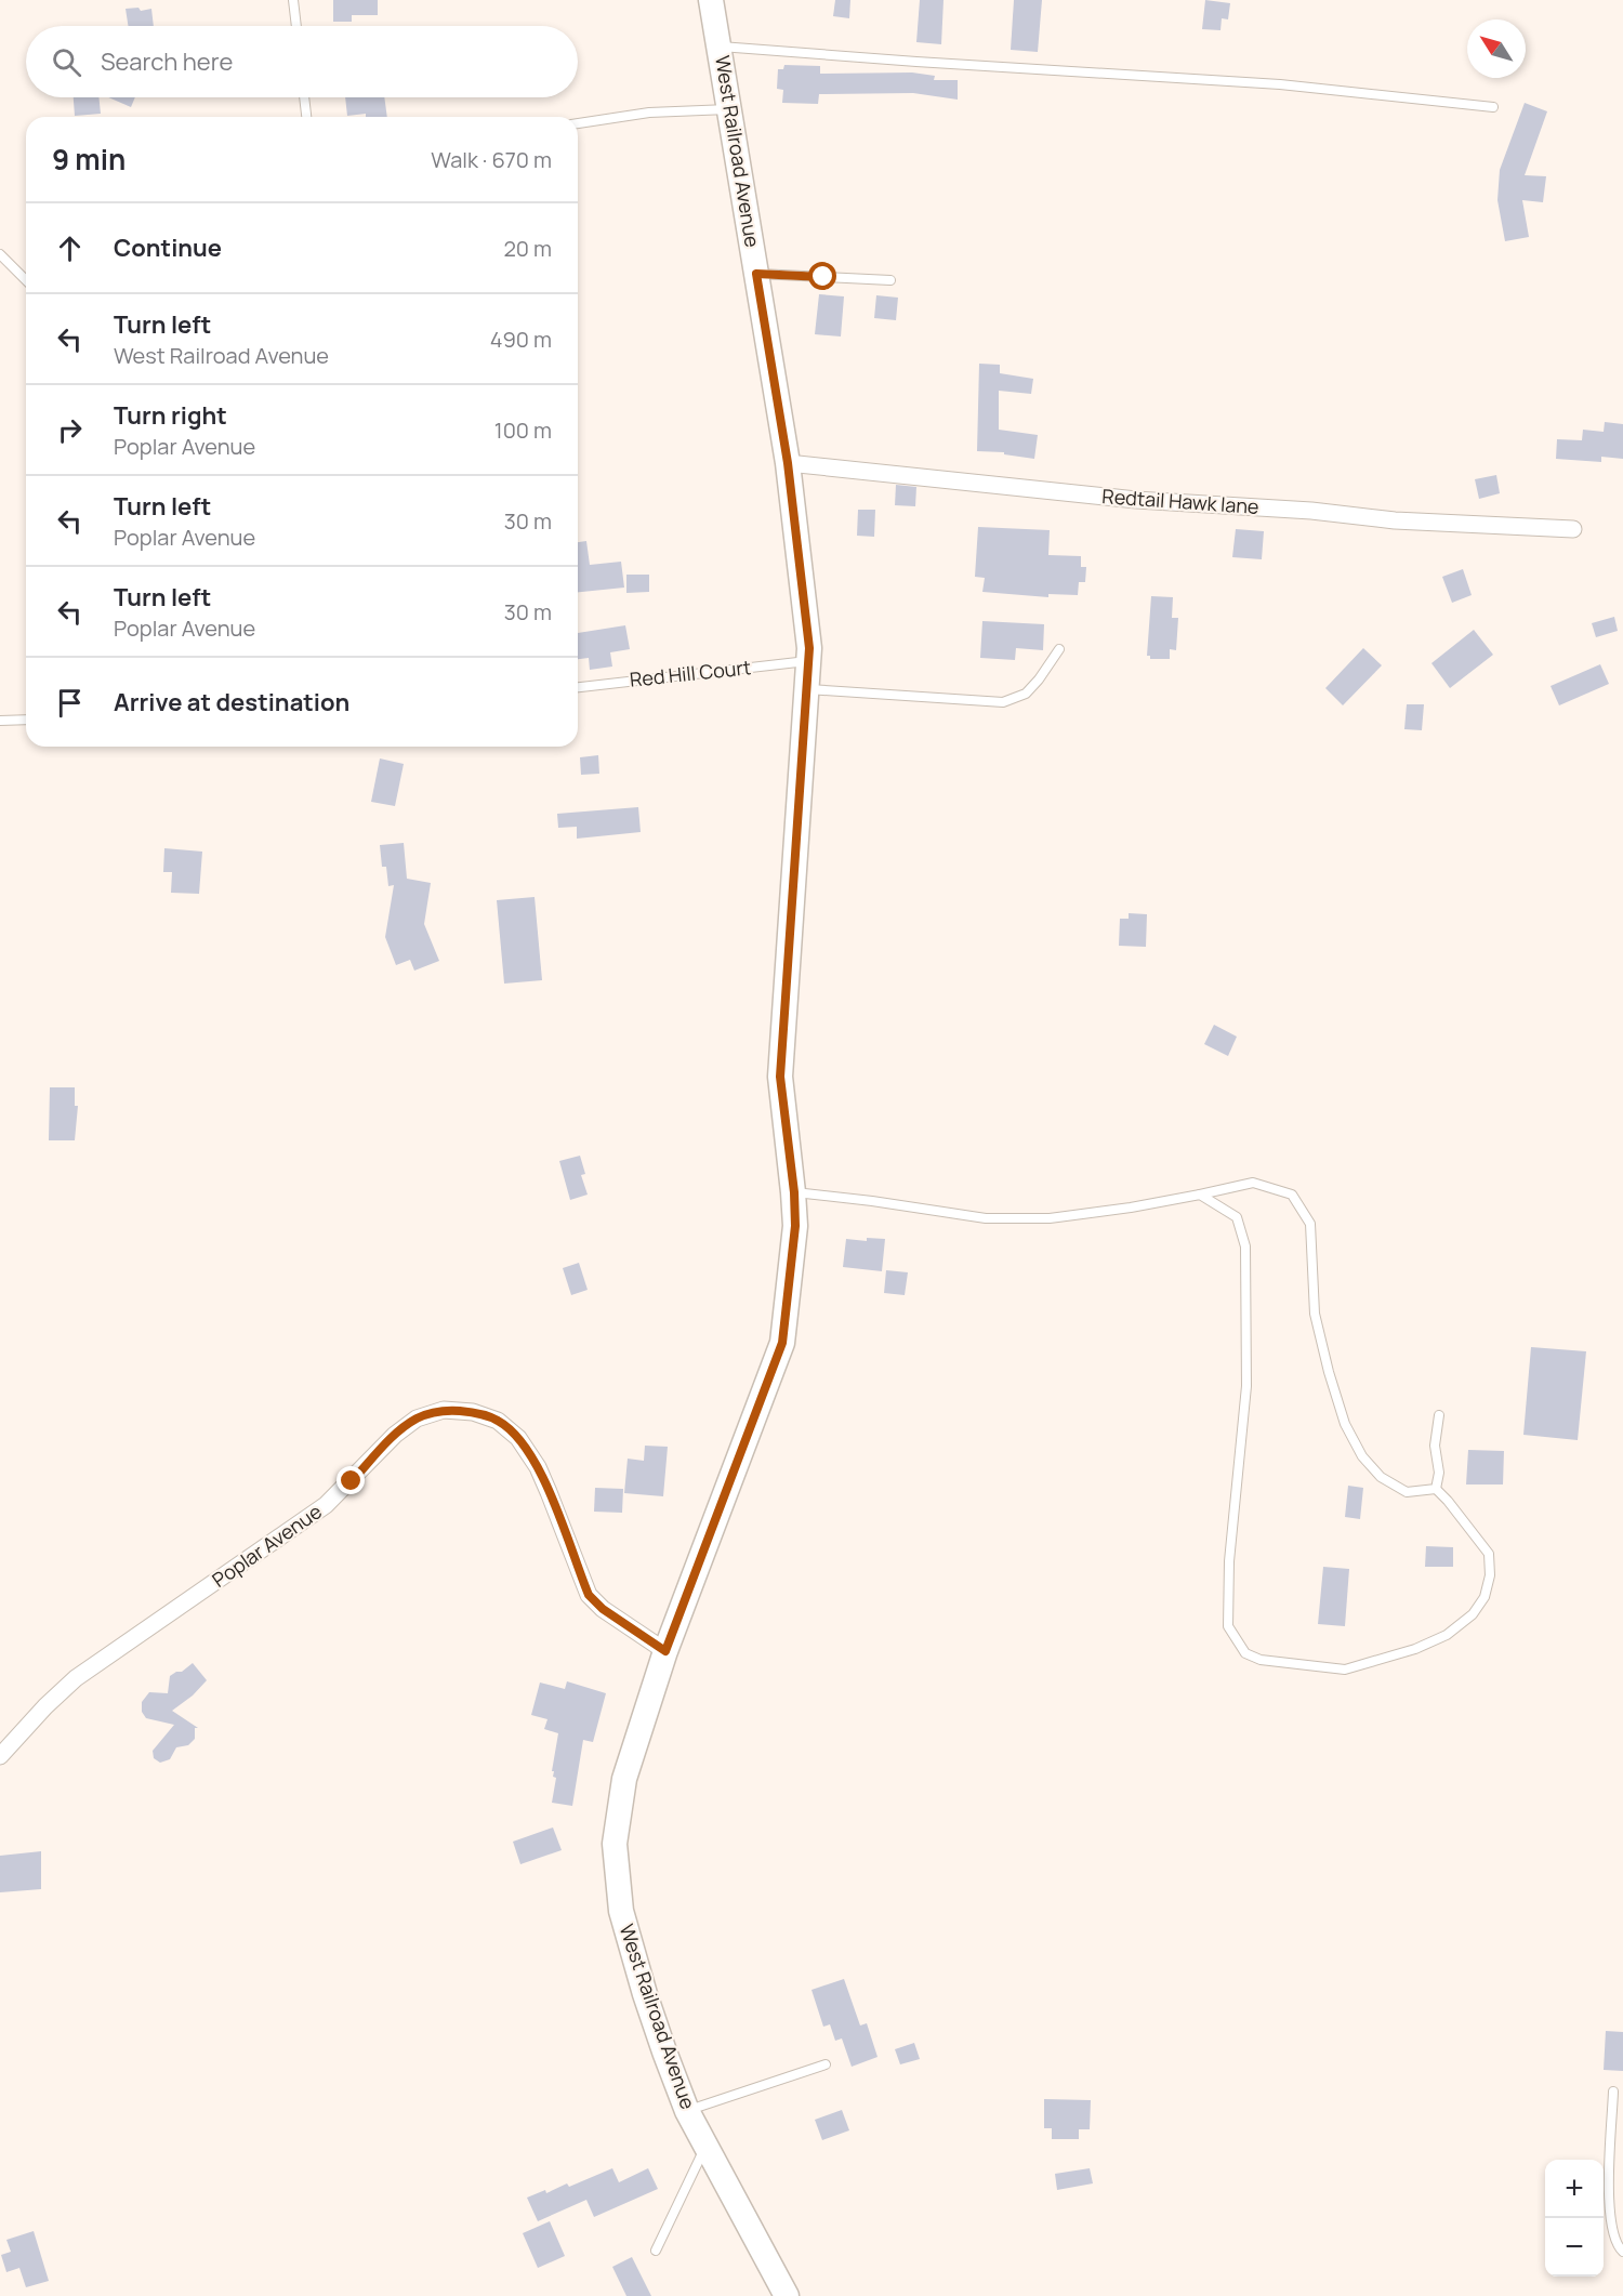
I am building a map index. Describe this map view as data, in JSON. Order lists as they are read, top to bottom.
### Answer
{
  "streets": {
    "main road": ["West Railroad Avenue"],
    "street": ["Redtail Hawk lane", "Poplar Avenue"],
    "lane": ["Red Hill Court"]
  },
  "crossings": [
    ["West Railroad Avenue", "Redtail Hawk lane"],
    ["West Railroad Avenue", "Red Hill Court"],
    ["West Railroad Avenue", "Poplar Avenue"]
  ],
  "north": "top left",
  "page": {
    "search": "Search here",
    "heading": ["9 min", "Walk · 670 m"],
    "list": [
      ["Continue", "20 m"],
      ["Turn left", "West Railroad Avenue", "490 m"],
      ["Turn right", "Poplar Avenue", "100 m"],
      ["Turn left", "Poplar Avenue", "30 m"],
      ["Turn left", "Poplar Avenue", "30 m"],
      "Arrive at destination"
    ],
    "map_buttons": ["+", "−"]
  }
}
